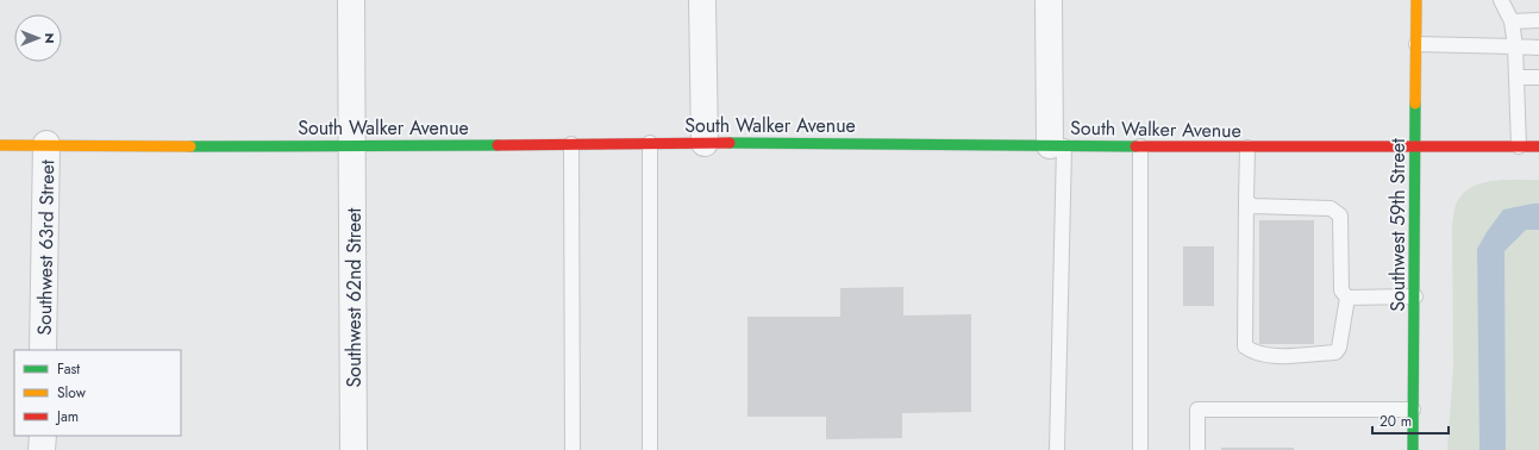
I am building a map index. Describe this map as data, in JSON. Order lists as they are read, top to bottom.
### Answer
{
  "streets": {
    "main road": ["South Walker Avenue", "Southwest 59th Street"],
    "street": ["Southwest 63rd Street", "Southwest 62nd Street"]
  },
  "crossings": [
    ["South Walker Avenue", "Southwest 59th Street"],
    ["South Walker Avenue", "Southwest 63rd Street"],
    ["South Walker Avenue", "Southwest 62nd Street"]
  ],
  "legend": ["Fast", "Slow", "Jam"],
  "scale_bar": "20 m",
  "north": "right"
}
